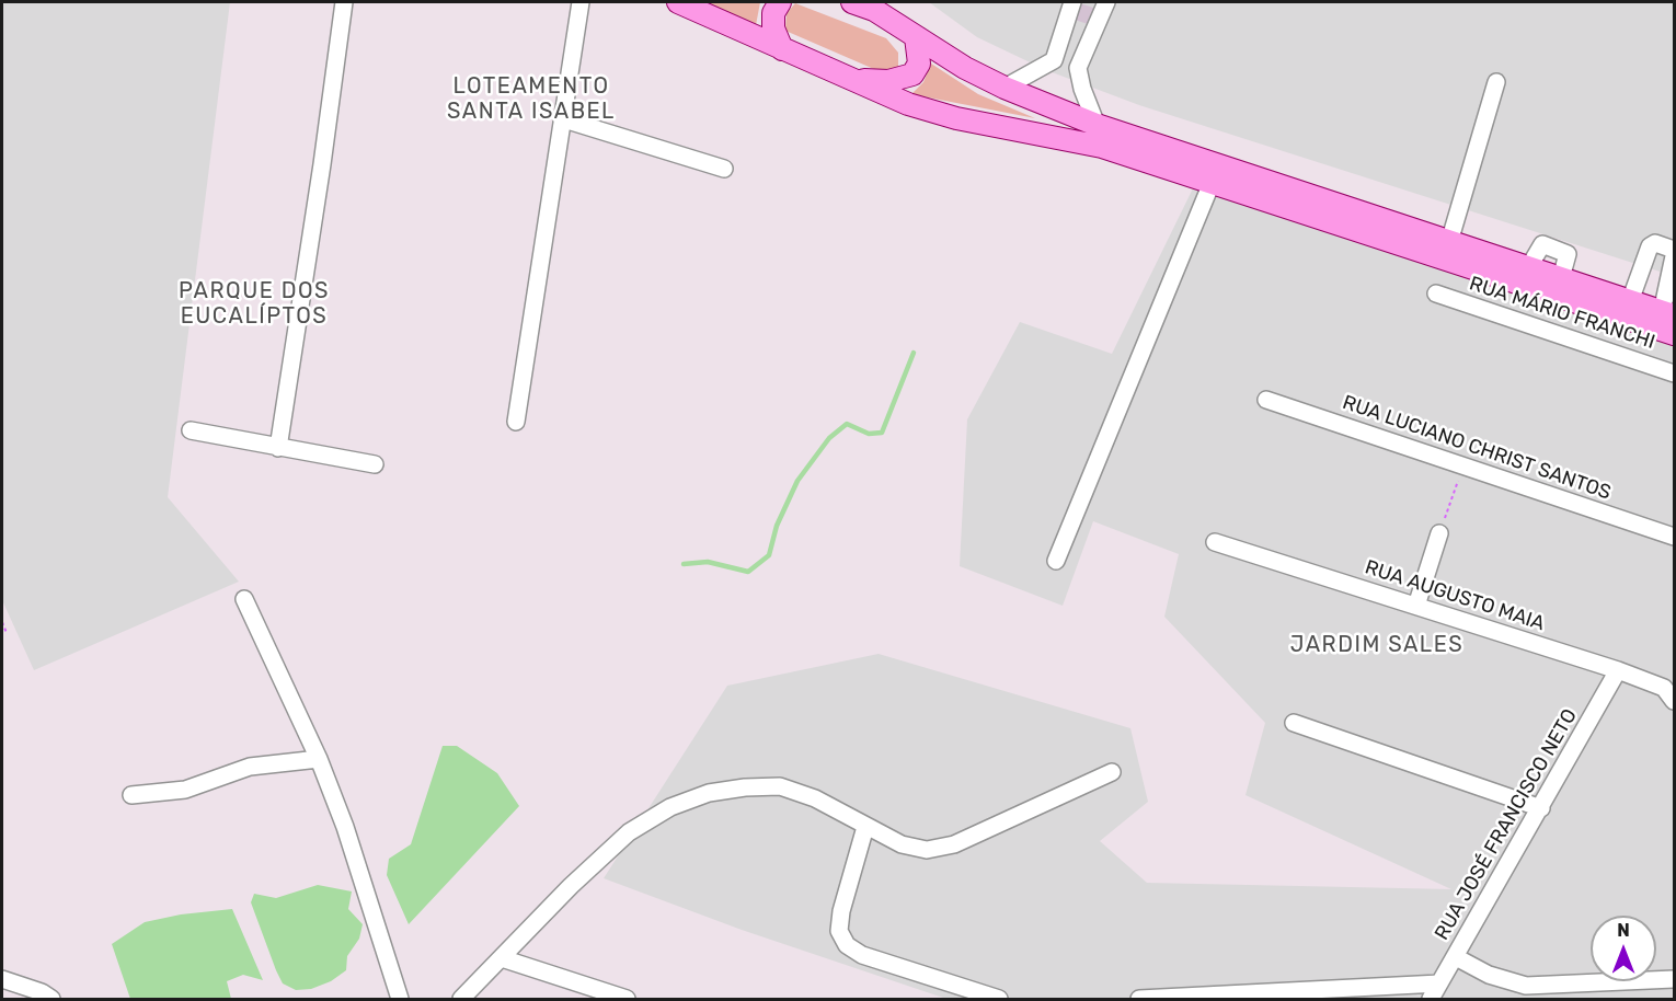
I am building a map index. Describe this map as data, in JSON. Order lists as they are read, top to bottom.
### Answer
{
  "streets": {
    "street": [
      "RUA MÁRIO FRANCHI",
      "RUA LUCIANO CHRIST SANTOS",
      "RUA AUGUSTO MAIA",
      "RUA JOSÉ FRANCISCO NETO"
    ]
  },
  "crossings": [
    ["RUA AUGUSTO MAIA", "RUA JOSÉ FRANCISCO NETO"]
  ],
  "districts": ["LOTEAMENTO SANTA ISABEL", "PARQUE DOS EUCALÍPTOS", "JARDIM SALES"],
  "north": "top"
}
